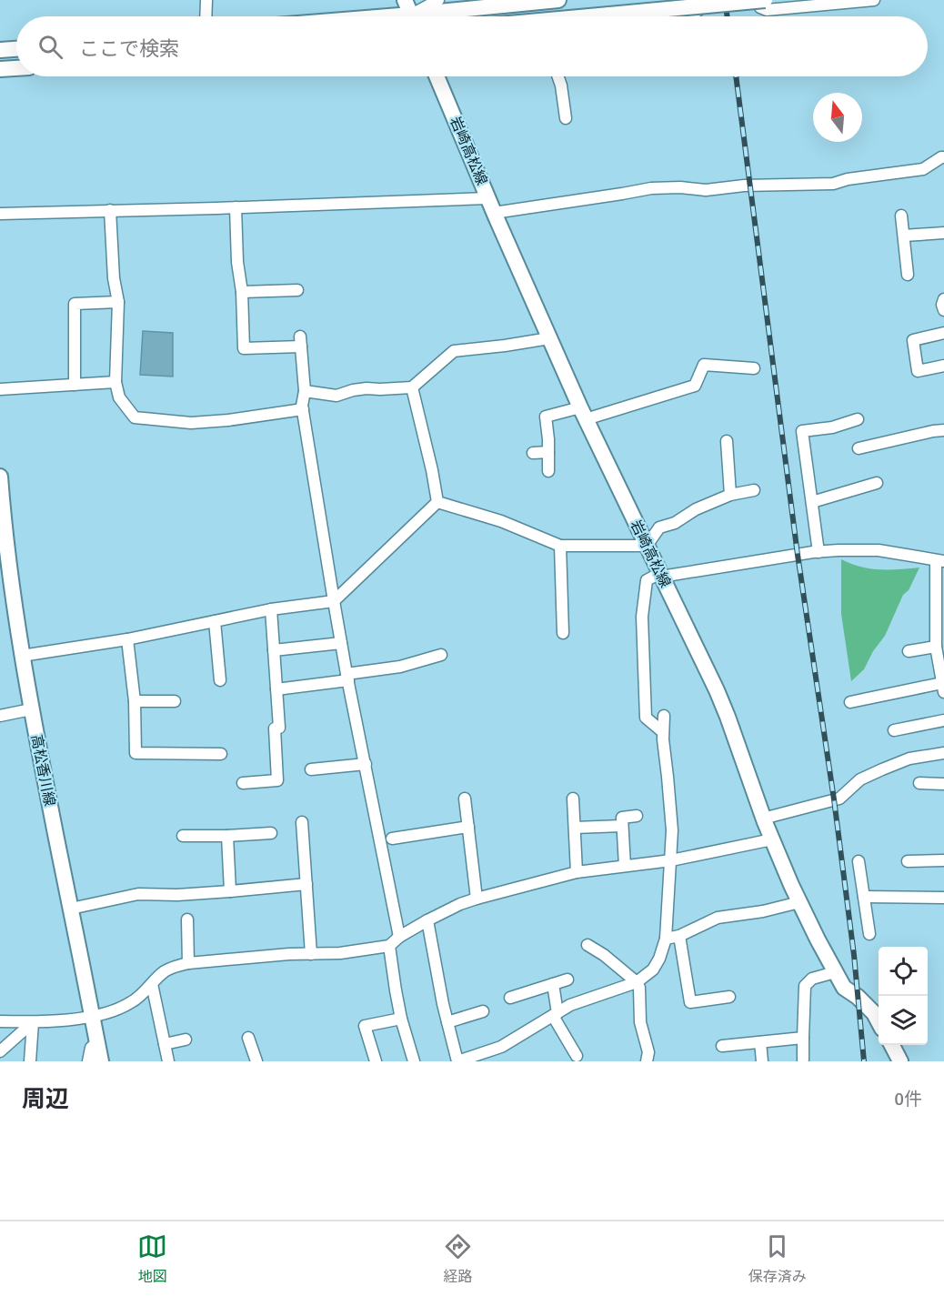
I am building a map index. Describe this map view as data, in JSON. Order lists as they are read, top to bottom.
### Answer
{
  "streets": {
    "main road": ["岩崎高松線", "高松香川線"]
  },
  "north": "top",
  "page": {
    "search": "ここで検索",
    "heading": ["周辺", "0件"],
    "nav": ["地図", "経路", "保存済み"]
  }
}
